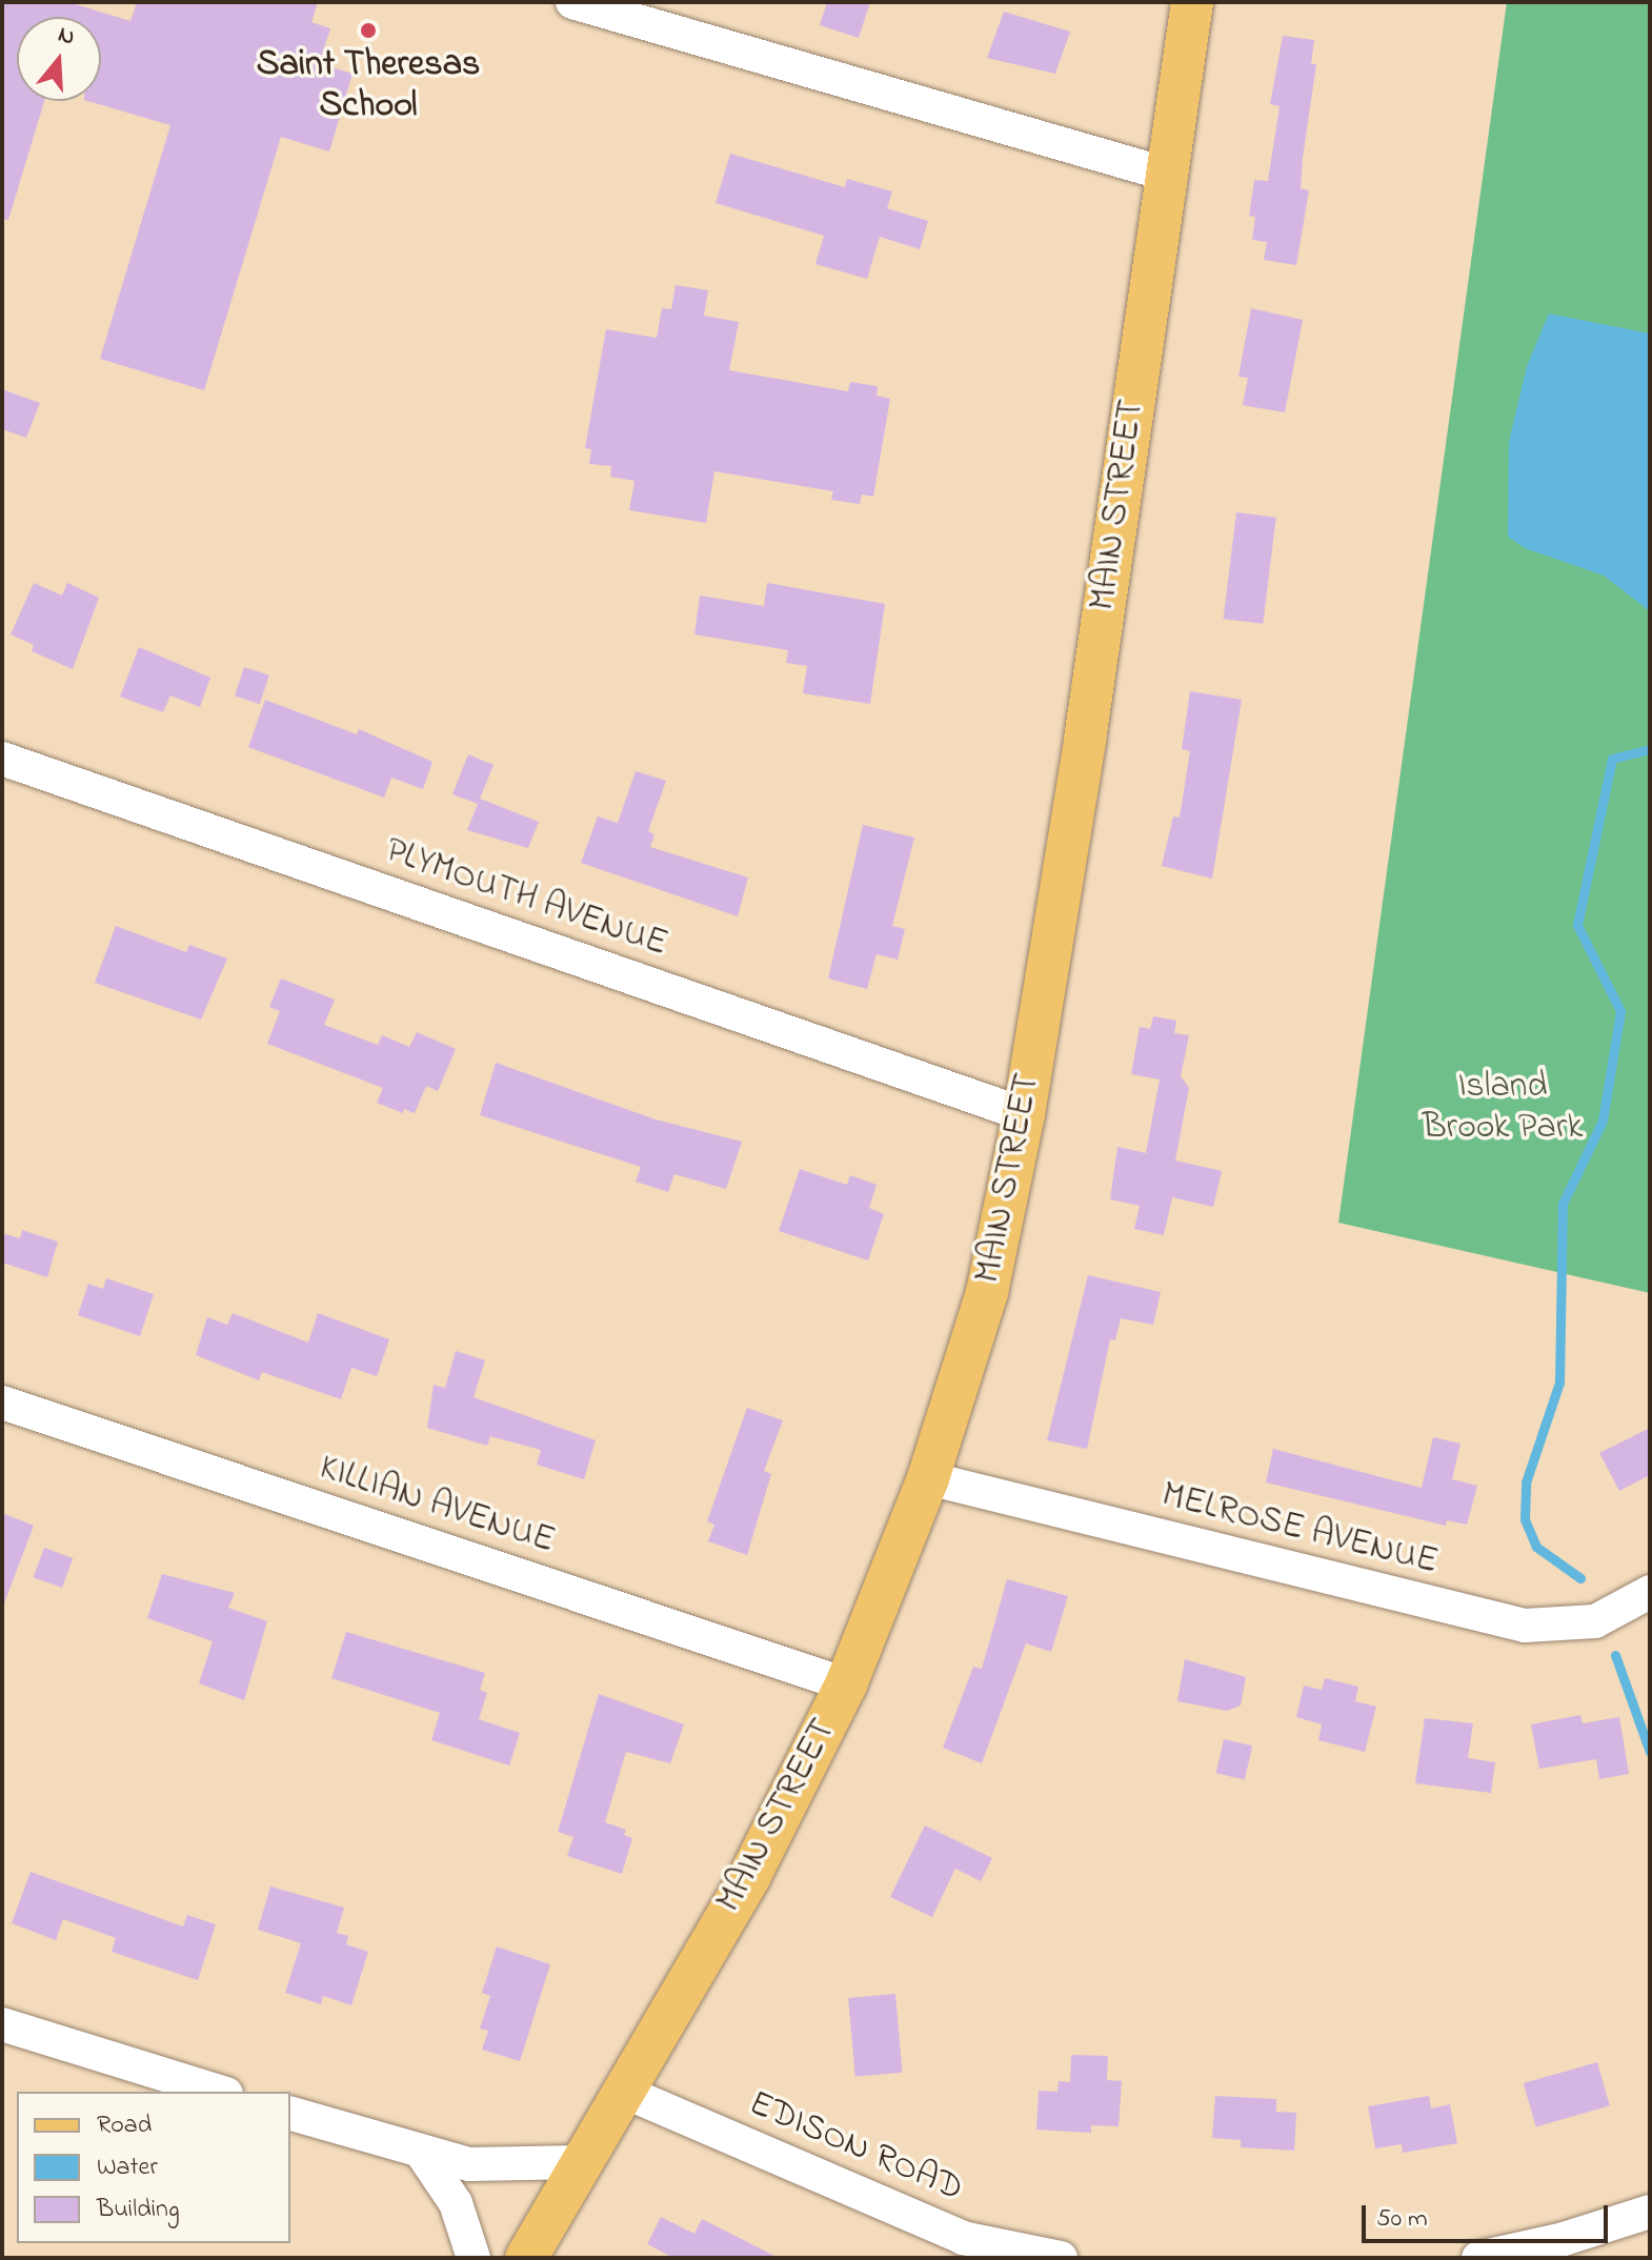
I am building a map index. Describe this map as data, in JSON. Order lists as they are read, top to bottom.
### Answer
{
  "streets": {
    "main road": ["MAIN STREET"],
    "street": [
      "PLYMOUTH AVENUE",
      "KILLIAN AVENUE",
      "MELROSE AVENUE",
      "EDISON ROAD"
    ]
  },
  "crossings": [
    ["MAIN STREET", "PLYMOUTH AVENUE"],
    ["MAIN STREET", "KILLIAN AVENUE"],
    ["MAIN STREET", "MELROSE AVENUE"],
    ["MAIN STREET", "EDISON ROAD"]
  ],
  "parks": ["Island Brook Park"],
  "places": ["Saint Theresas School"],
  "legend": ["Road", "Water", "Building"],
  "scale_bar": "50 m",
  "north": "top"
}
